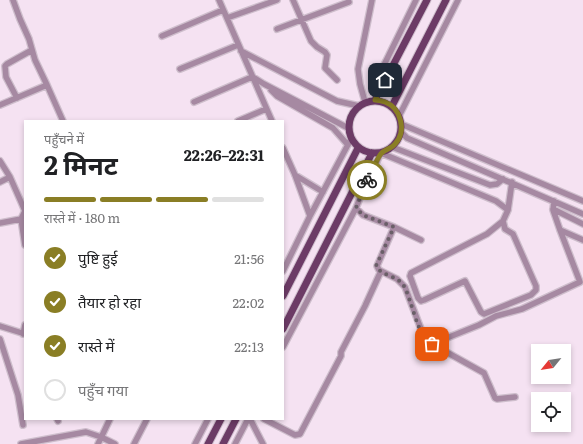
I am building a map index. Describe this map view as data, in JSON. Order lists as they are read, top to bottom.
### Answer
{
  "north": "bottom left",
  "page": {
    "heading": ["2 मिनट", "पहुँचने में", "22:26–22:31"],
    "bar": "रास्ते में · 180 m",
    "list": [
      ["पुष्टि हुई", "21:56"],
      ["तैयार हो रहा", "22:02"],
      ["रास्ते में", "22:13"],
      "पहुँच गया"
    ]
  }
}
